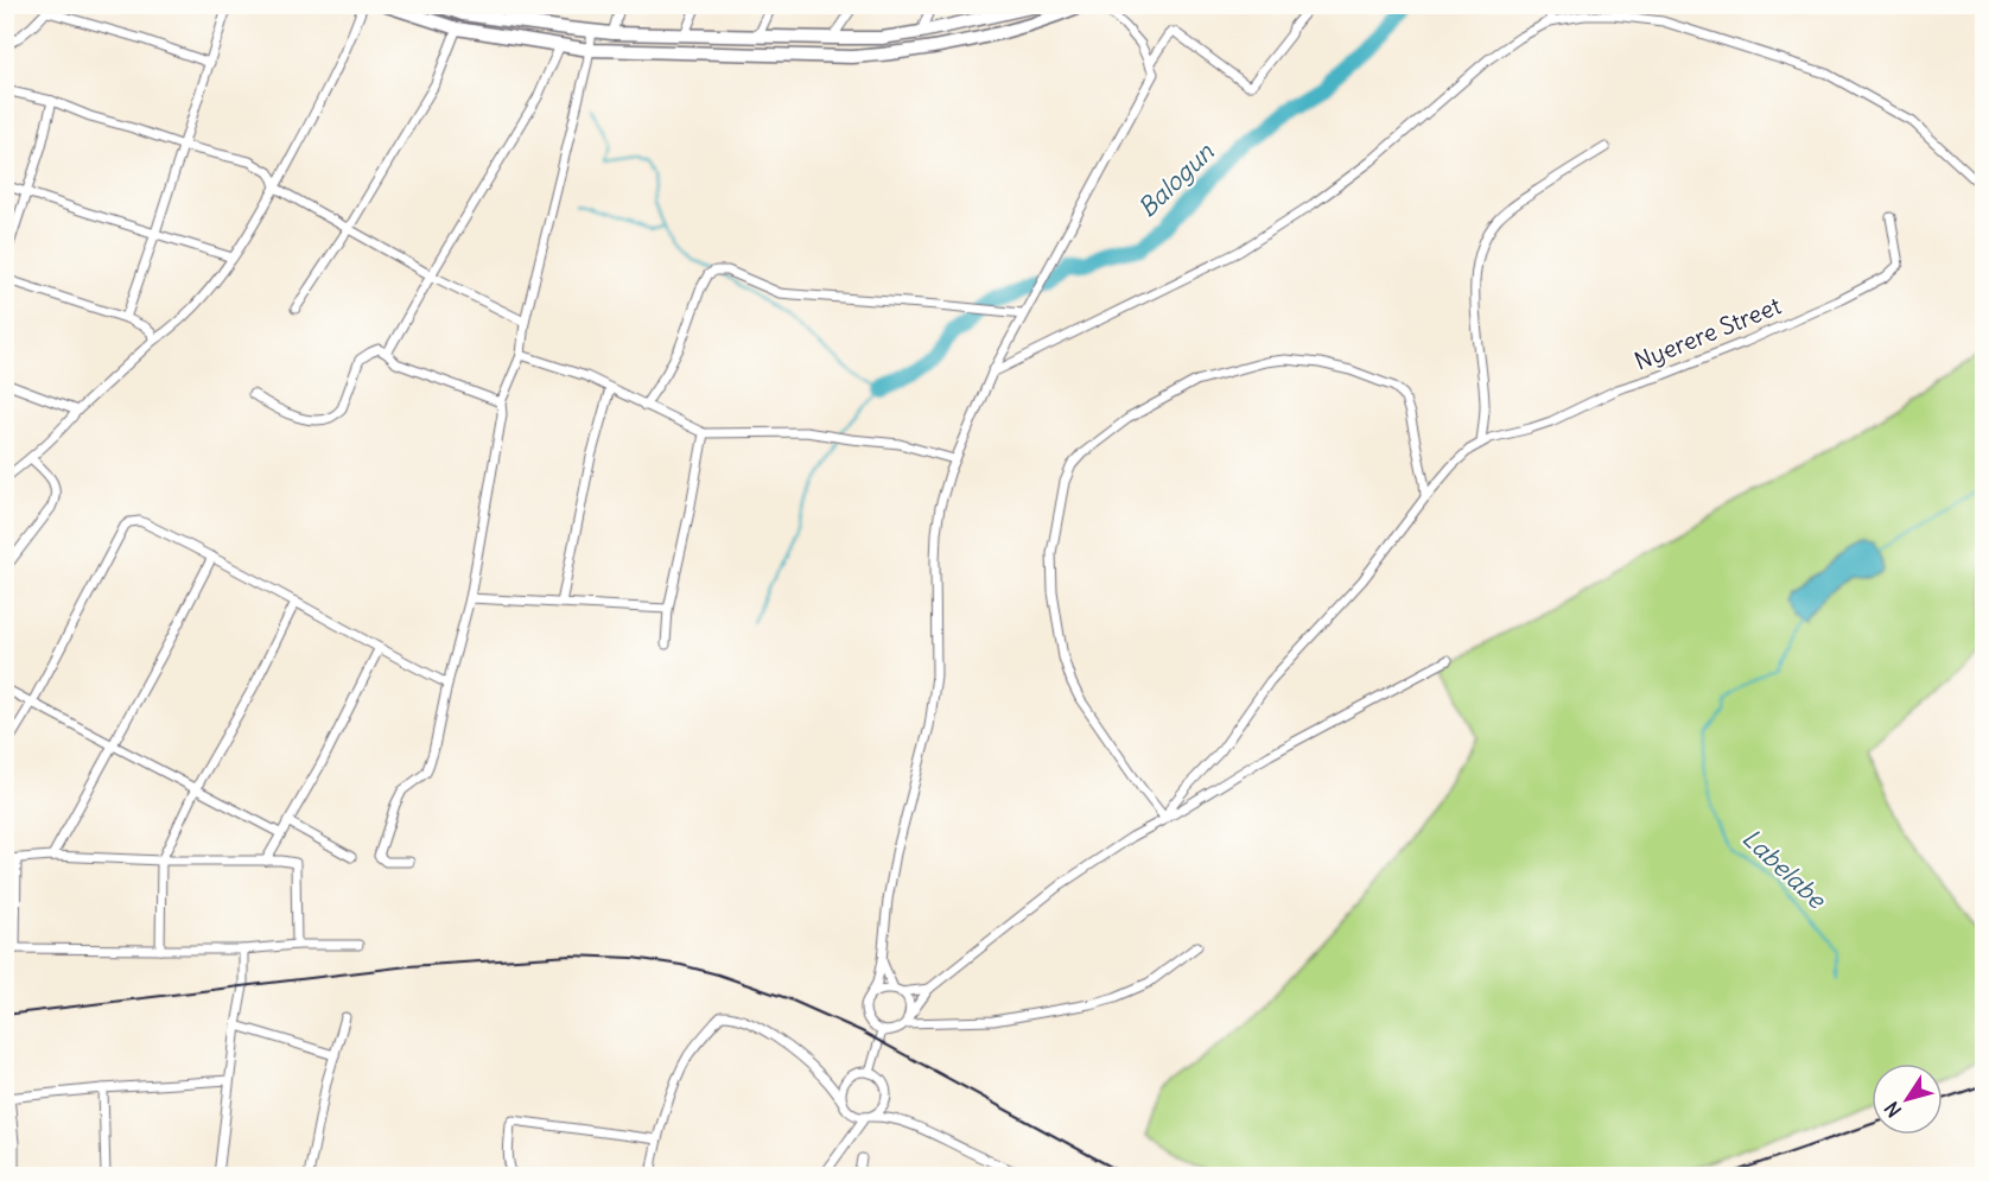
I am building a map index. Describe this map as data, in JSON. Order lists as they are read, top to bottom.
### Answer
{
  "streets": {
    "street": ["Nyerere Street"]
  },
  "water": ["Balogun", "Labelabe"],
  "north": "bottom left"
}
